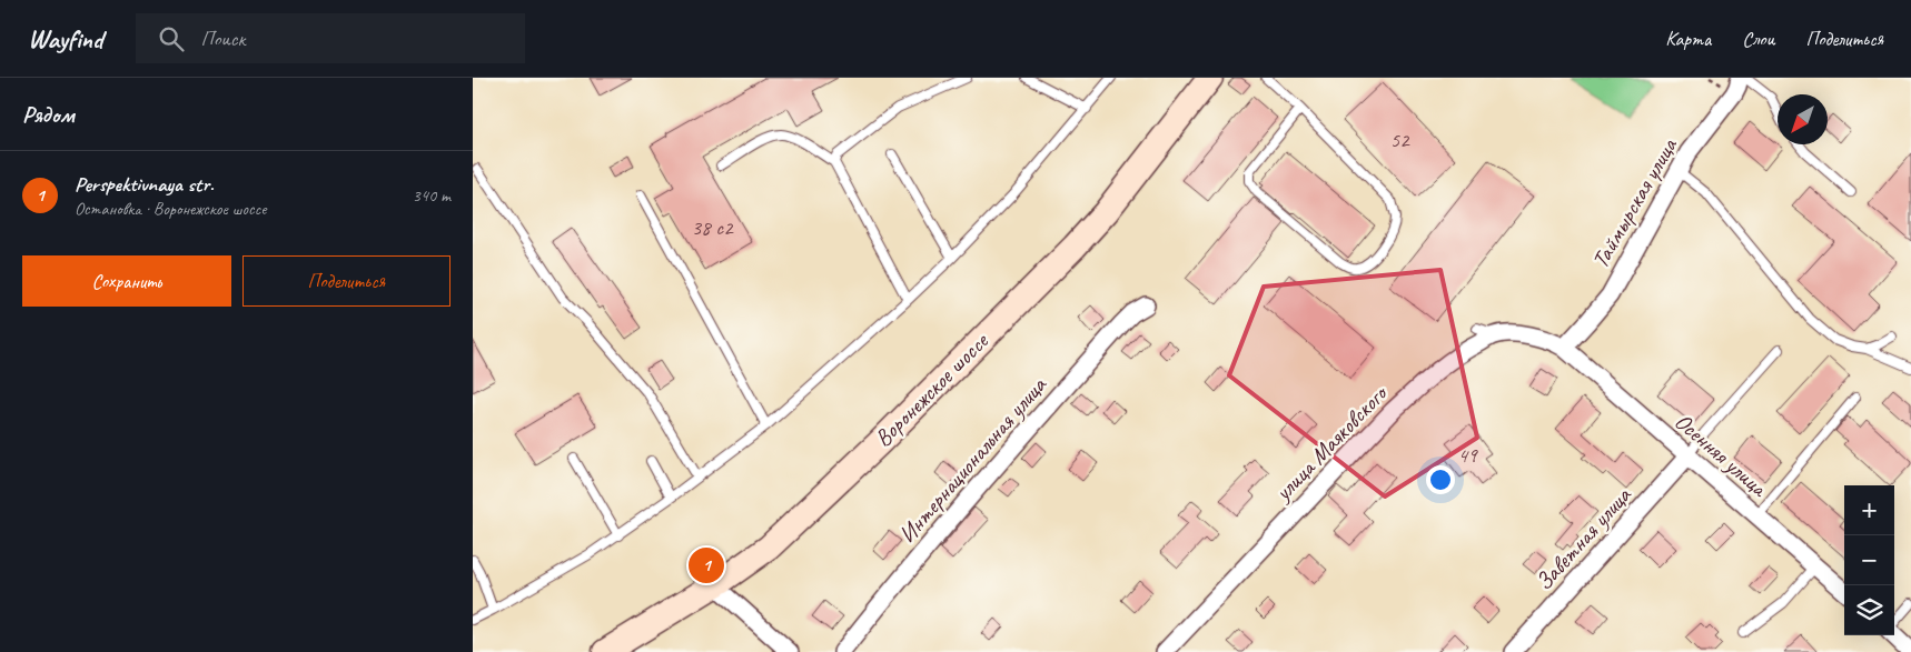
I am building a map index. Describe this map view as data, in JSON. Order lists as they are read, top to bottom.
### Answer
{
  "streets": {
    "main road": ["Воронежское шоссе"],
    "street": [
      "Таймырская улица",
      "улица Маяковского",
      "Осенняя улица",
      "Интернациональная улица",
      "Заветная улица"
    ]
  },
  "crossings": [
    ["Таймырская улица", "улица Маяковского"],
    ["Таймырская улица", "Осенняя улица"],
    ["улица Маяковского", "Осенняя улица"],
    ["Осенняя улица", "Заветная улица"]
  ],
  "house_numbers": ["52", "38 с2", "49"],
  "north": "bottom left",
  "page": {
    "header": "Wayfind",
    "search": "Поиск",
    "nav": ["Карта", "Слои", "Поделиться"],
    "heading": "Рядом",
    "list": [
      {
        "mark": "1",
        "name": "Perspektivnaya str.",
        "note": "Остановка · Воронежское шоссе",
        "value": "340 m"
      }
    ],
    "buttons": ["Сохранить", "Поделиться"],
    "map_buttons": ["+", "−"],
    "pins": "1"
  }
}
